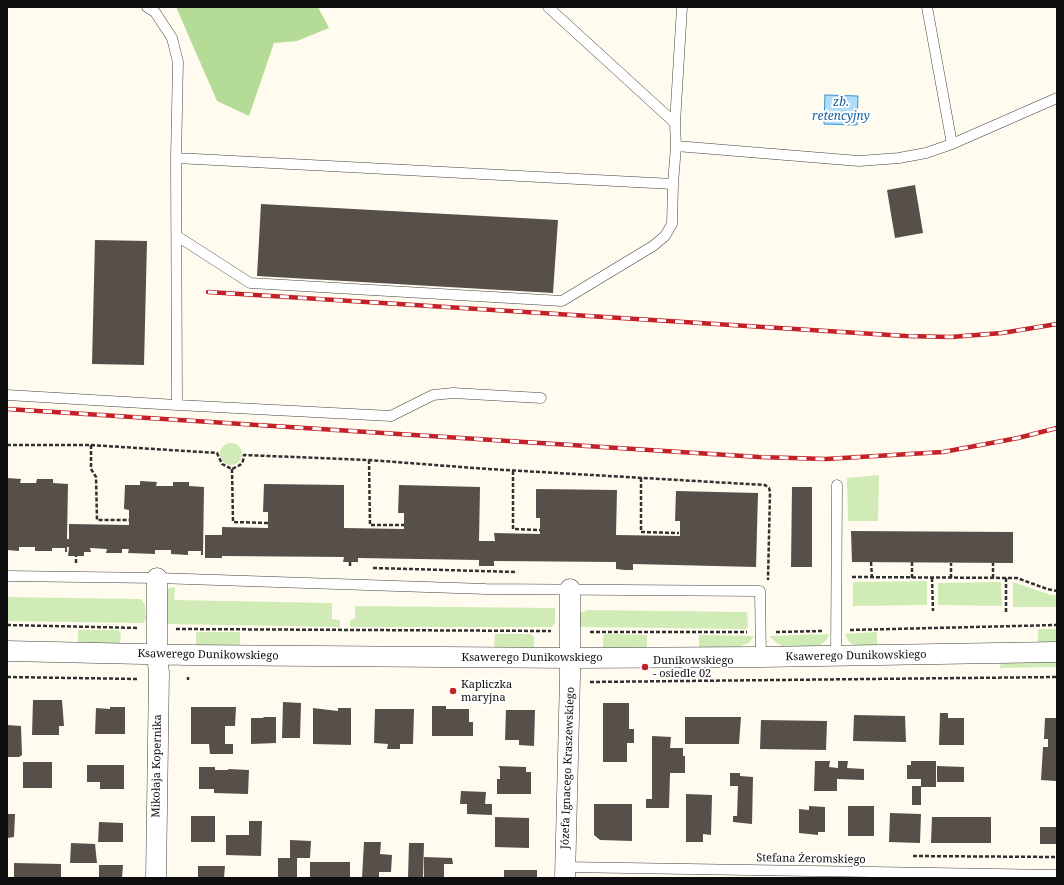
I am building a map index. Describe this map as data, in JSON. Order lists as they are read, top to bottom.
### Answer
{
  "streets": {
    "street": ["Ksawerego Dunikowskiego", "Mikołaja Kopernika", "Józefa Ignacego Kraszewskiego"],
    "lane": ["Stefana Żeromskiego"]
  },
  "crossings": [
    ["Ksawerego Dunikowskiego", "Mikołaja Kopernika"],
    ["Ksawerego Dunikowskiego", "Józefa Ignacego Kraszewskiego"],
    ["Józefa Ignacego Kraszewskiego", "Stefana Żeromskiego"]
  ],
  "water": ["zb. retencyjny"],
  "places": ["Dunikowskiego - osiedle 02", "Kapliczka maryjna"]
}
